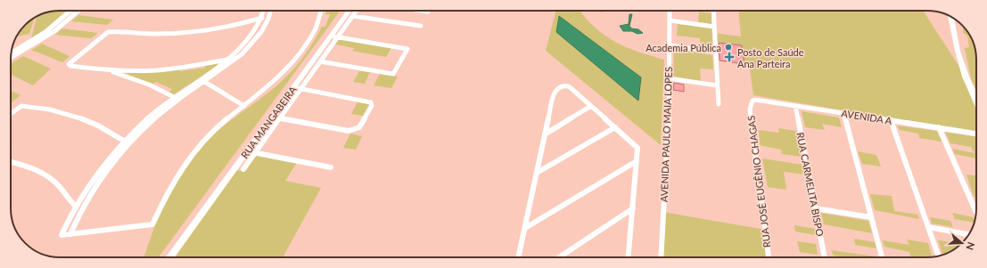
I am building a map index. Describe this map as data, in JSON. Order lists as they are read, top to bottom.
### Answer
{
  "streets": {
    "street": [
      "AVENIDA A",
      "RUA MANGABEIRA",
      "AVENIDA PAULO MAIA LOPES",
      "RUA JOSÉ EUGÊNIO CHAGAS",
      "RUA CARMELITA BISPO"
    ]
  },
  "crossings": [
    ["AVENIDA A", "RUA JOSÉ EUGÊNIO CHAGAS"],
    ["AVENIDA A", "RUA CARMELITA BISPO"]
  ],
  "places": {
    "other": ["Academia Pública"],
    "health": ["Posto de Saúde Ana Parteira"]
  },
  "north": "right"
}
